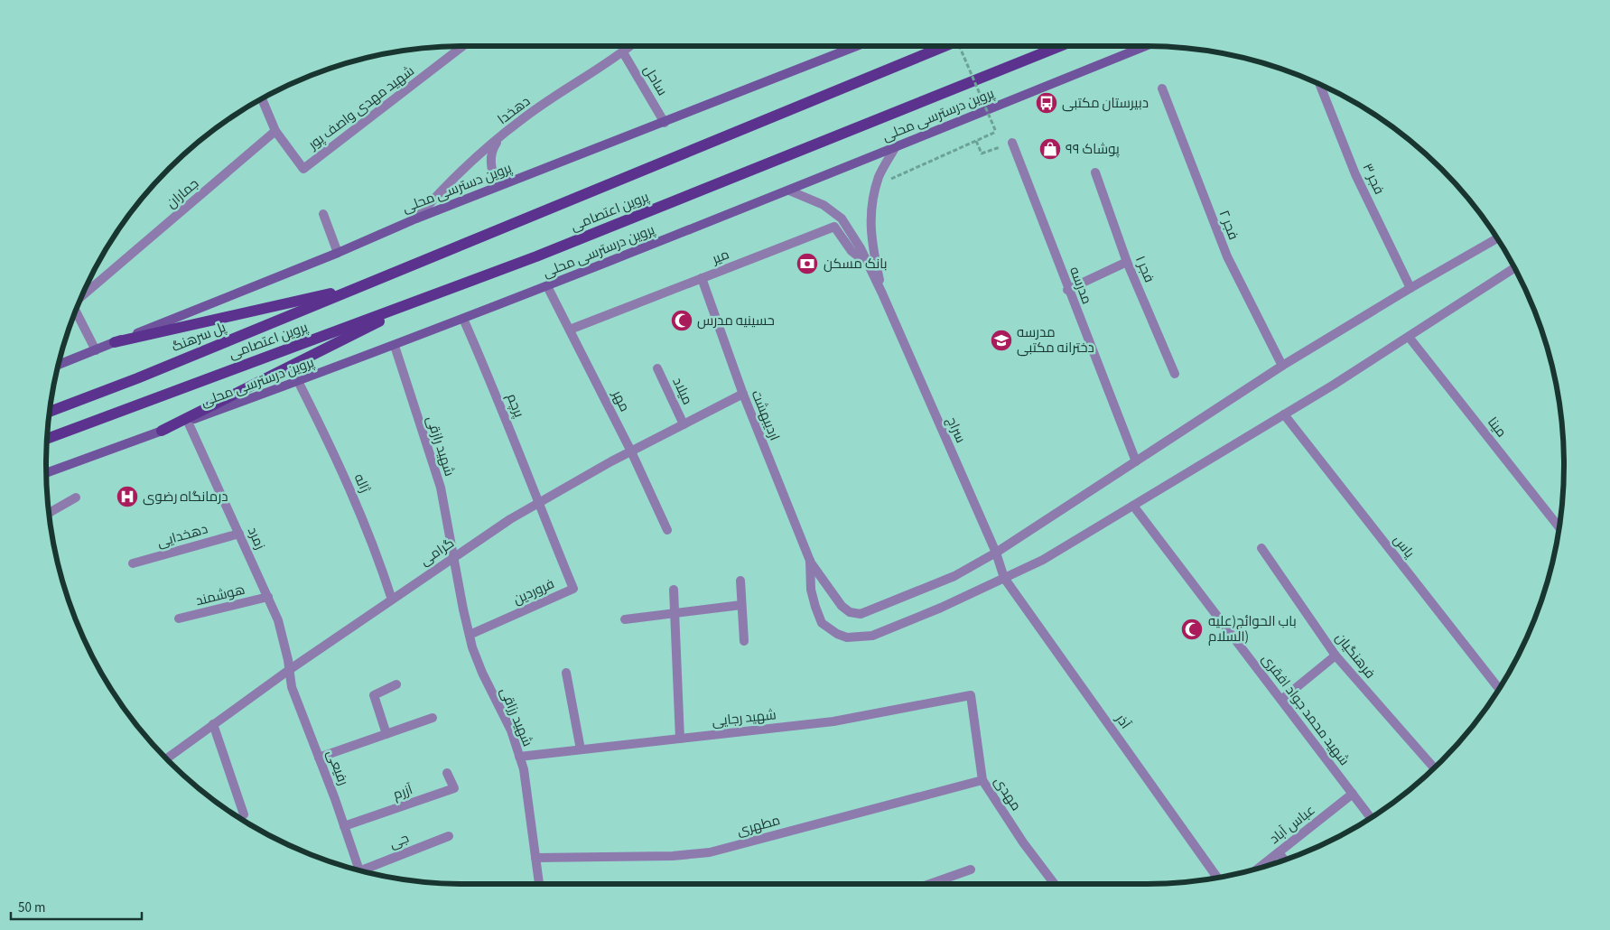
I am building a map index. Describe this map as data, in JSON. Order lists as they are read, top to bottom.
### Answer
{
  "streets": {
    "main road": [
      "پروین درسترسی محلی",
      "پروین دسترسی محلی",
      "پروین اعتصامی",
      "پل سرهنگ"
    ],
    "street": [
      "ساحل",
      "شهید مهدی واصف پور",
      "دهخدا",
      "فجر ۳",
      "جماران",
      "فجر ۲",
      "میر",
      "فجر ۱",
      "مدرسه",
      "میلاد",
      "مهر",
      "پرچم",
      "اردیبهشت",
      "مینا",
      "سراج",
      "شهید رازقی",
      "ژاله",
      "دهخدایی",
      "زمرد",
      "یاس",
      "گرامی",
      "فروردین",
      "هوشمند",
      "فرهنگیان",
      "شهید محمد جواد افقری",
      "شهید رزاقی",
      "شهید رجایی",
      "آذر",
      "رفیعی",
      "آزرم",
      "مهدی",
      "عباس آباد",
      "مطهری",
      "جی"
    ]
  },
  "crossings": [
    ["ساحل", "دهخدا"],
    ["ساحل", "پروین دسترسی محلی"],
    ["شهید مهدی واصف پور", "جماران"],
    ["دهخدا", "پروین دسترسی محلی"],
    ["پروین درسترسی محلی", "مهر"],
    ["پروین درسترسی محلی", "پرچم"],
    ["پروین درسترسی محلی", "سراج"],
    ["پروین درسترسی محلی", "شهید رازقی"],
    ["پروین درسترسی محلی", "ژاله"],
    ["پروین درسترسی محلی", "زمرد"],
    ["پروین اعتصامی", "پل سرهنگ"],
    ["میر", "مهر"],
    ["میر", "اردیبهشت"],
    ["میر", "سراج"],
    ["میلاد", "گرامی"],
    ["مهر", "گرامی"],
    ["پرچم", "گرامی"],
    ["پرچم", "فروردین"],
    ["اردیبهشت", "گرامی"],
    ["سراج", "آذر"],
    ["شهید رازقی", "گرامی"],
    ["شهید رازقی", "شهید رزاقی"],
    ["ژاله", "گرامی"],
    ["دهخدایی", "زمرد"],
    ["زمرد", "گرامی"],
    ["زمرد", "هوشمند"],
    ["زمرد", "رفیعی"],
    ["گرامی", "فروردین"],
    ["گرامی", "شهید رزاقی"],
    ["گرامی", "رفیعی"],
    ["فروردین", "شهید رزاقی"],
    ["شهید محمد جواد افقری", "عباس آباد"],
    ["شهید رزاقی", "شهید رجایی"],
    ["شهید رزاقی", "مطهری"],
    ["شهید رجایی", "مهدی"],
    ["رفیعی", "آزرم"],
    ["مهدی", "مطهری"]
  ],
  "places": {
    "bus stop": ["دبیرستان مکتبی"],
    "shop": ["پوشاک ۹۹"],
    "bank": ["بانک مسکن"],
    "mosque": ["حسینیه مدرس", "باب الحوائج(علیه السلام)"],
    "school or university": ["مدرسه دخترانه مکتبی"],
    "hospital": ["درمانگاه رضوی"]
  },
  "scale_bar": "50 m"
}
